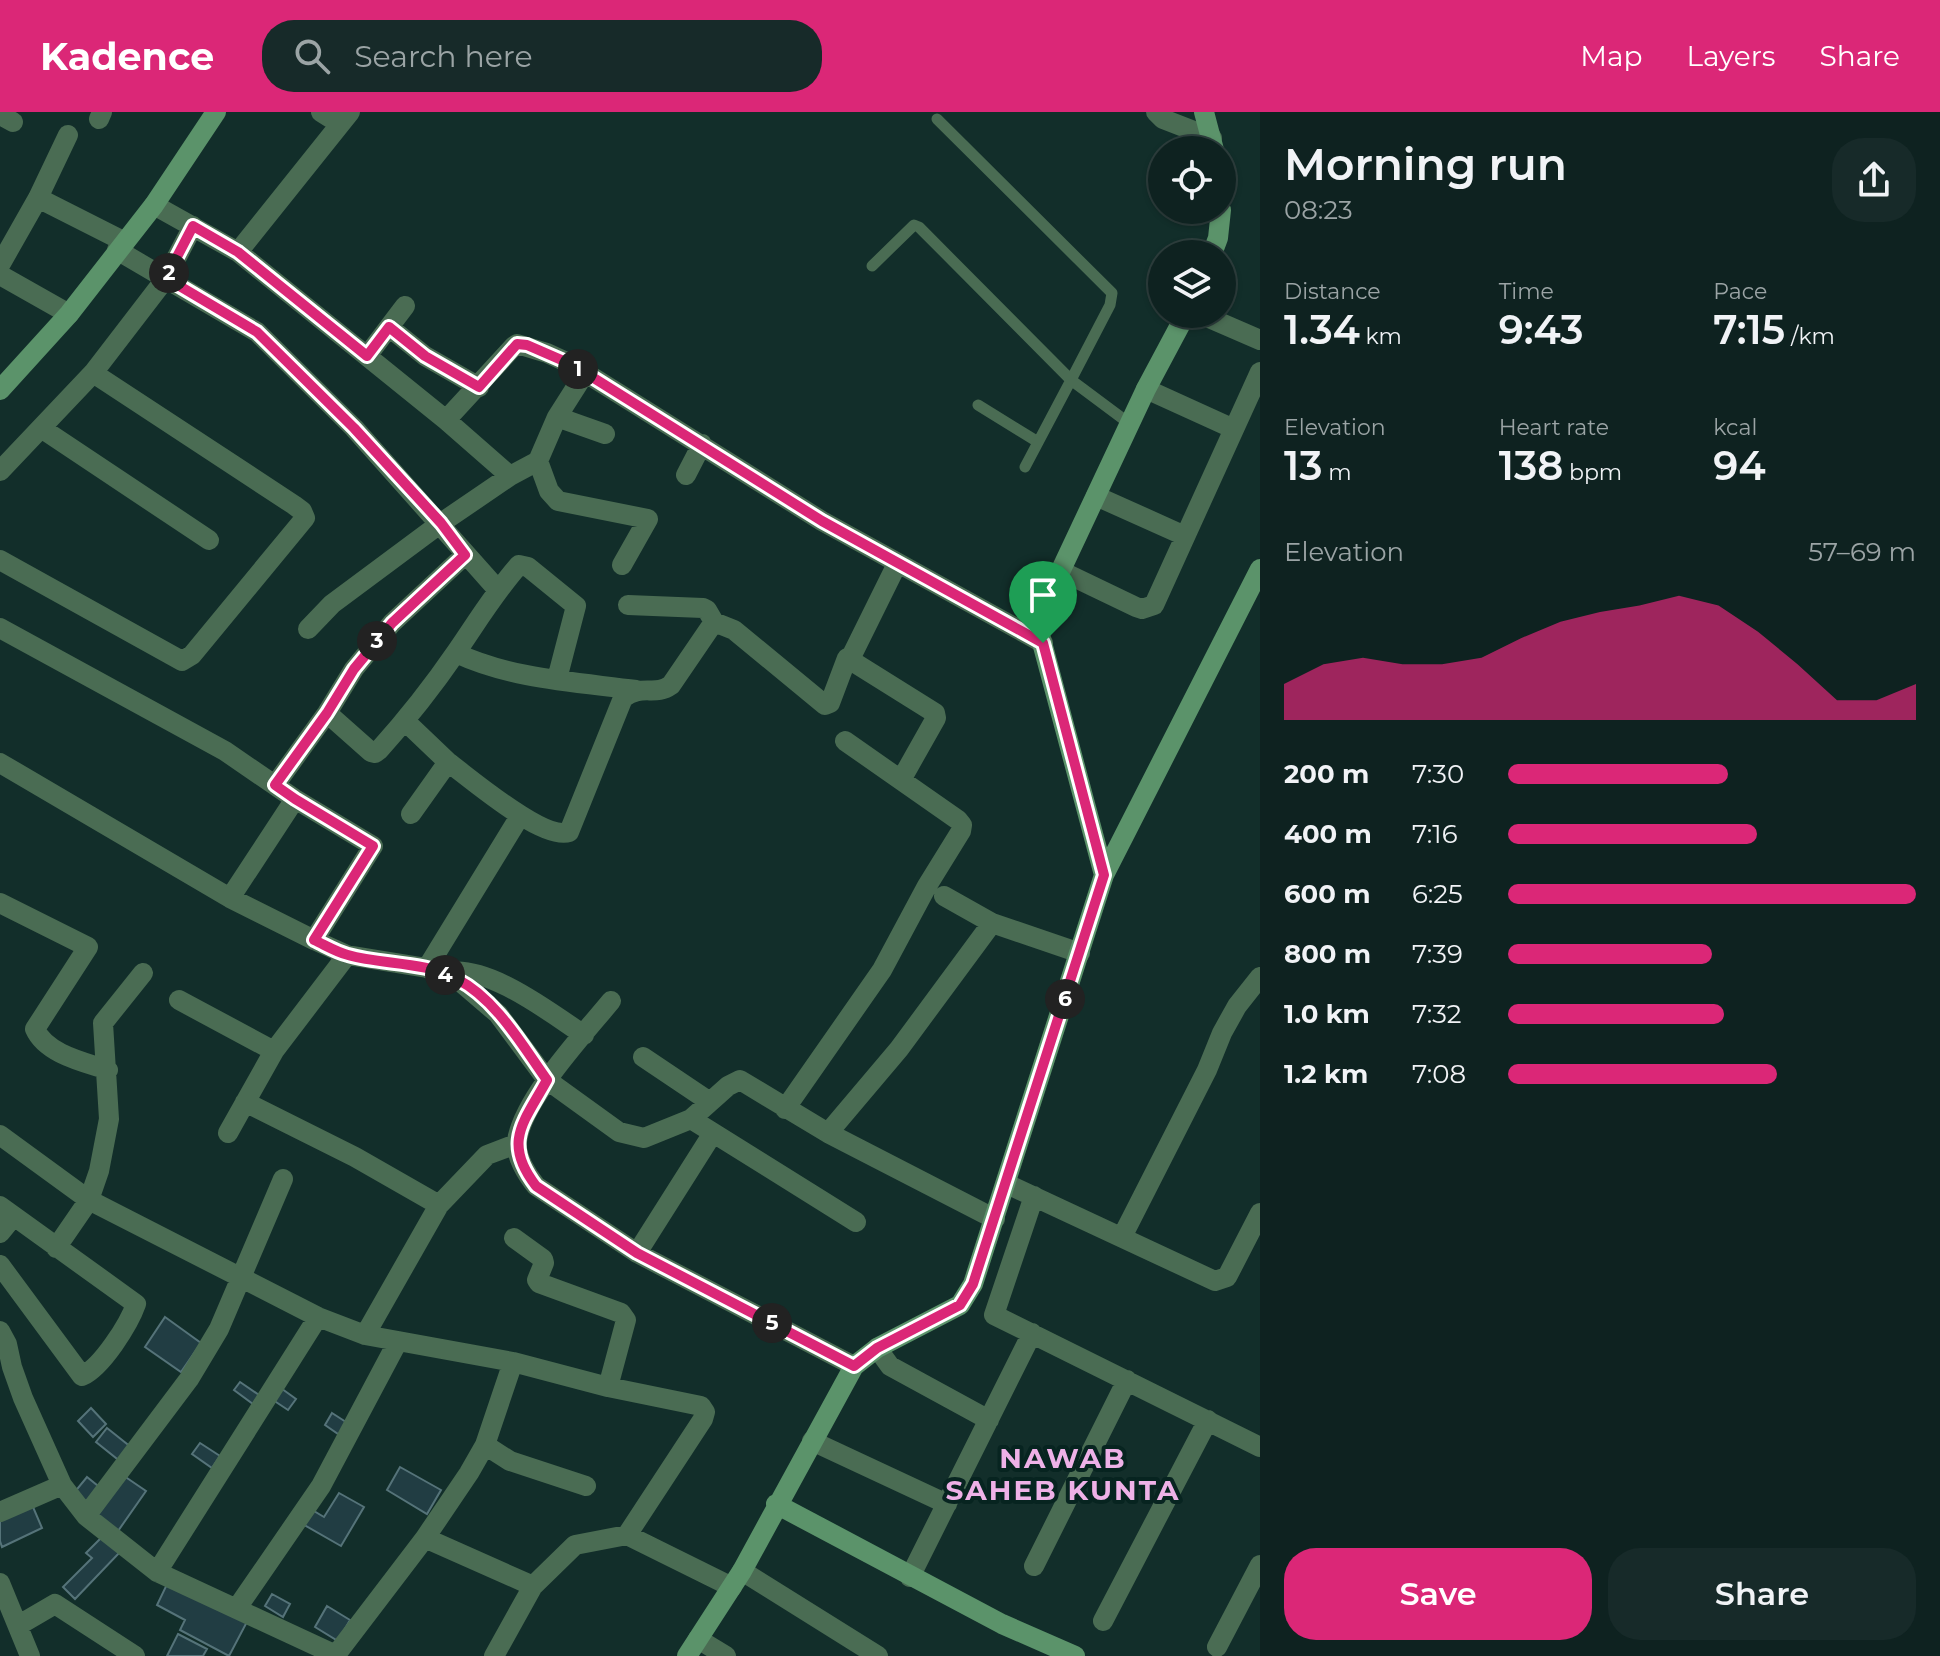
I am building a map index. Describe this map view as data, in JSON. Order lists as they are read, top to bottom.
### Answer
{
  "districts": ["NAWAB SAHEB KUNTA"],
  "page": {
    "header": "Kadence",
    "search": "Search here",
    "nav": ["Map", "Layers", "Share"],
    "heading": ["Morning run", "08:23"],
    "stats": [
      ["Distance", "1.34 km"],
      ["Time", "9:43"],
      ["Pace", "7:15 /km"],
      ["Elevation", "13 m"],
      ["Heart rate", "138 bpm"],
      ["kcal", "94"]
    ],
    "pins": [
      "2",
      "1",
      "3",
      "4",
      "6",
      "5"
    ],
    "chart": ["Elevation", "57–69 m"],
    "list": [
      {
        "name": "200 m",
        "note": "7:30"
      },
      {
        "name": "400 m",
        "note": "7:16"
      },
      {
        "name": "600 m",
        "note": "6:25"
      },
      {
        "name": "800 m",
        "note": "7:39"
      },
      {
        "name": "1.0 km",
        "note": "7:32"
      },
      {
        "name": "1.2 km",
        "note": "7:08"
      }
    ],
    "buttons": ["Save", "Share"]
  }
}
